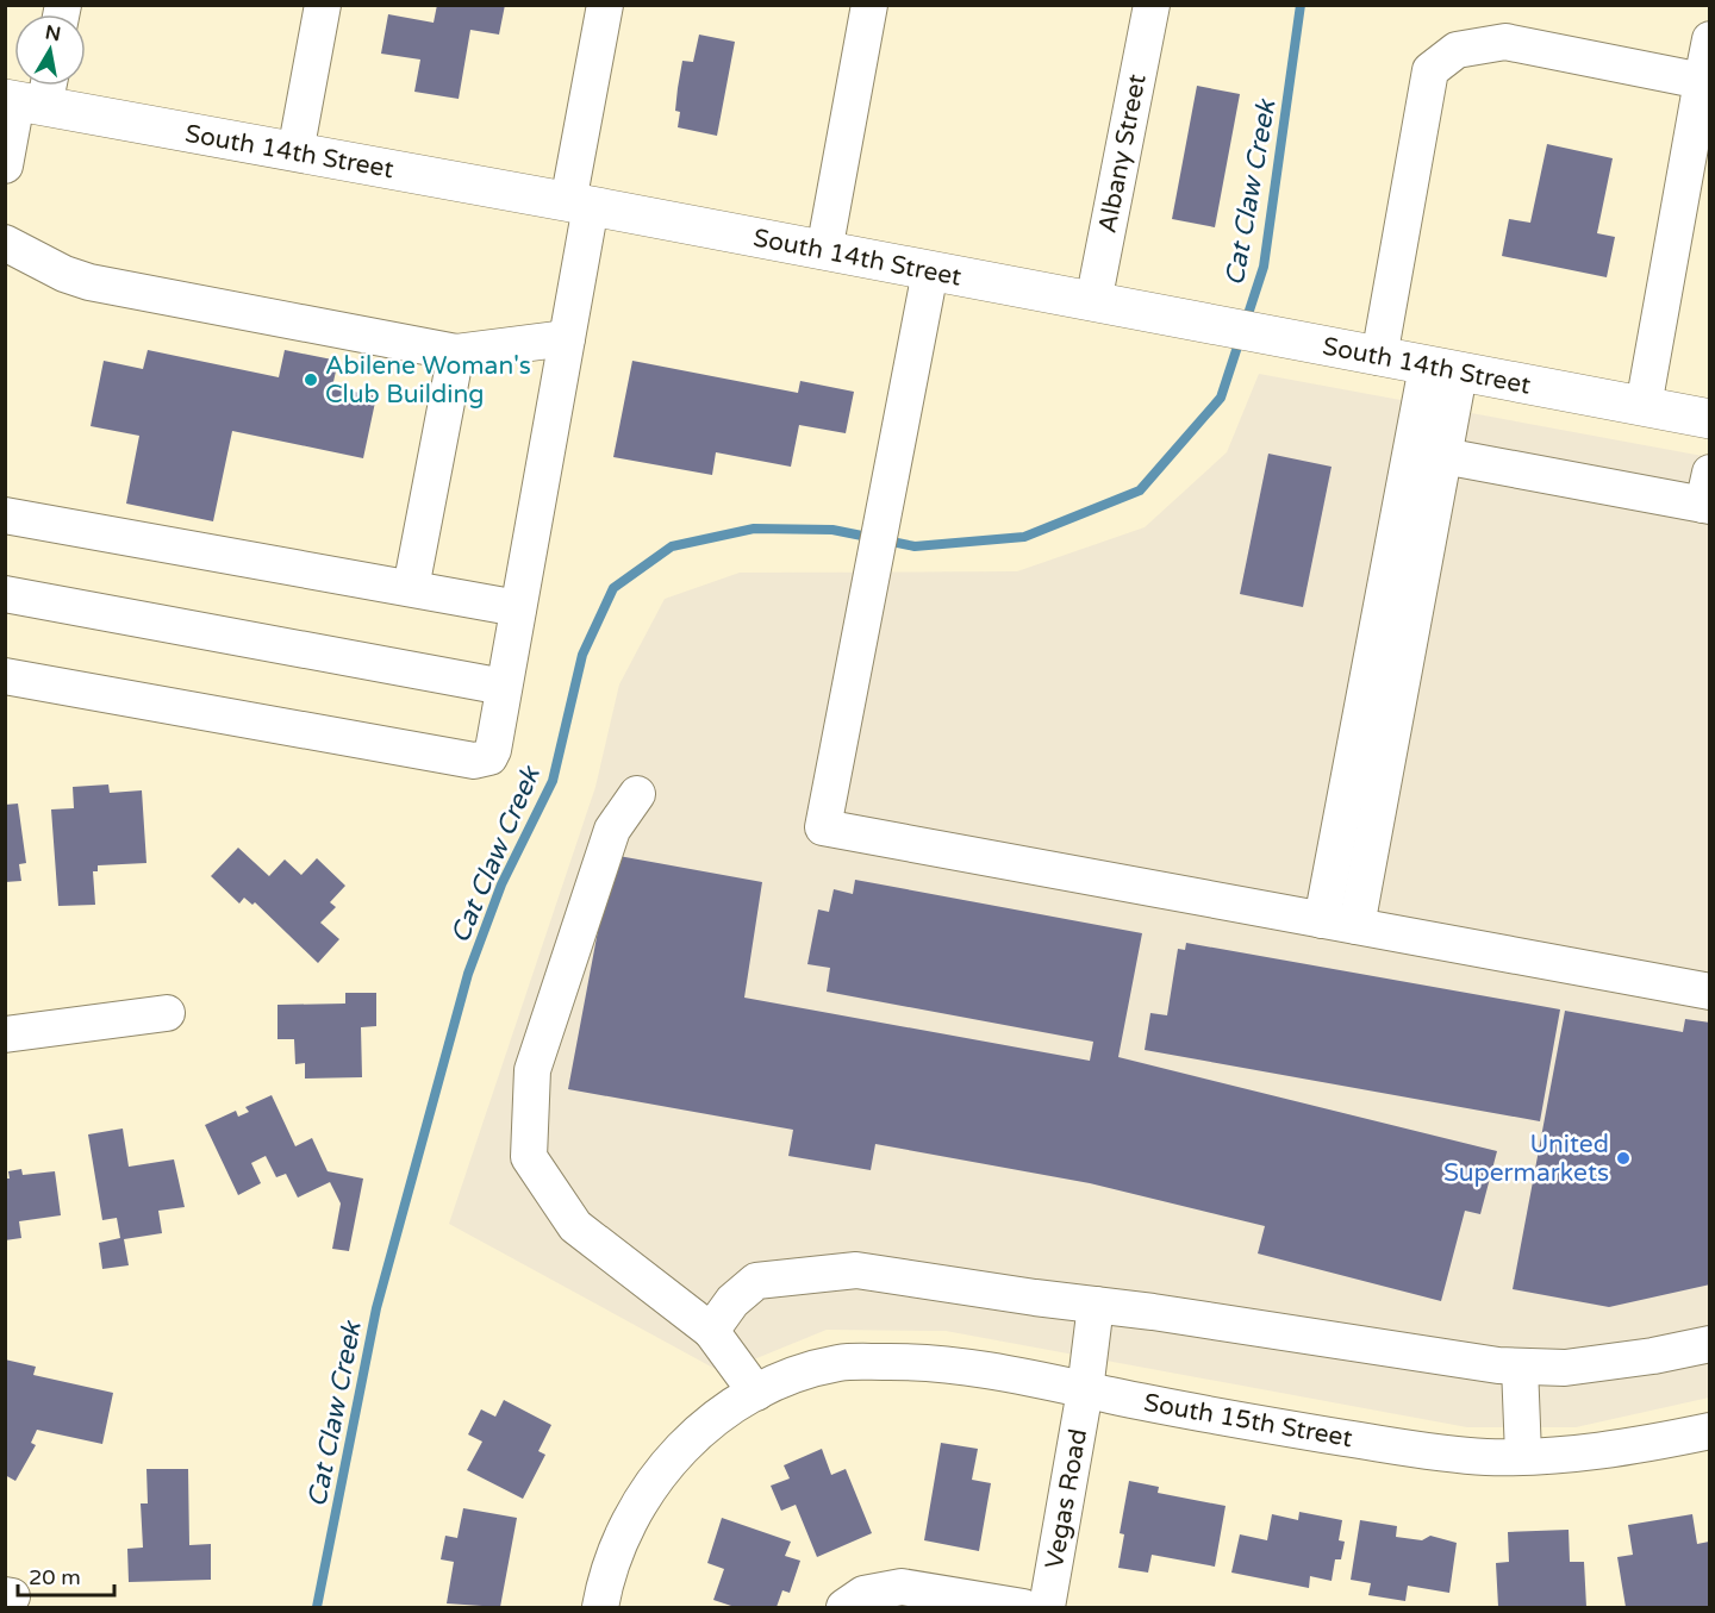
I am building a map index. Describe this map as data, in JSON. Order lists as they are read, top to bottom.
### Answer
{
  "streets": {
    "main road": ["South 14th Street"],
    "street": ["Albany Street", "South 15th Street", "Vegas Road"]
  },
  "crossings": [
    ["South 14th Street", "Albany Street"],
    ["South 15th Street", "Vegas Road"]
  ],
  "water": ["Cat Claw Creek"],
  "places": ["Abilene Woman's Club Building", "United Supermarkets"],
  "scale_bar": "20 m",
  "north": "top"
}
